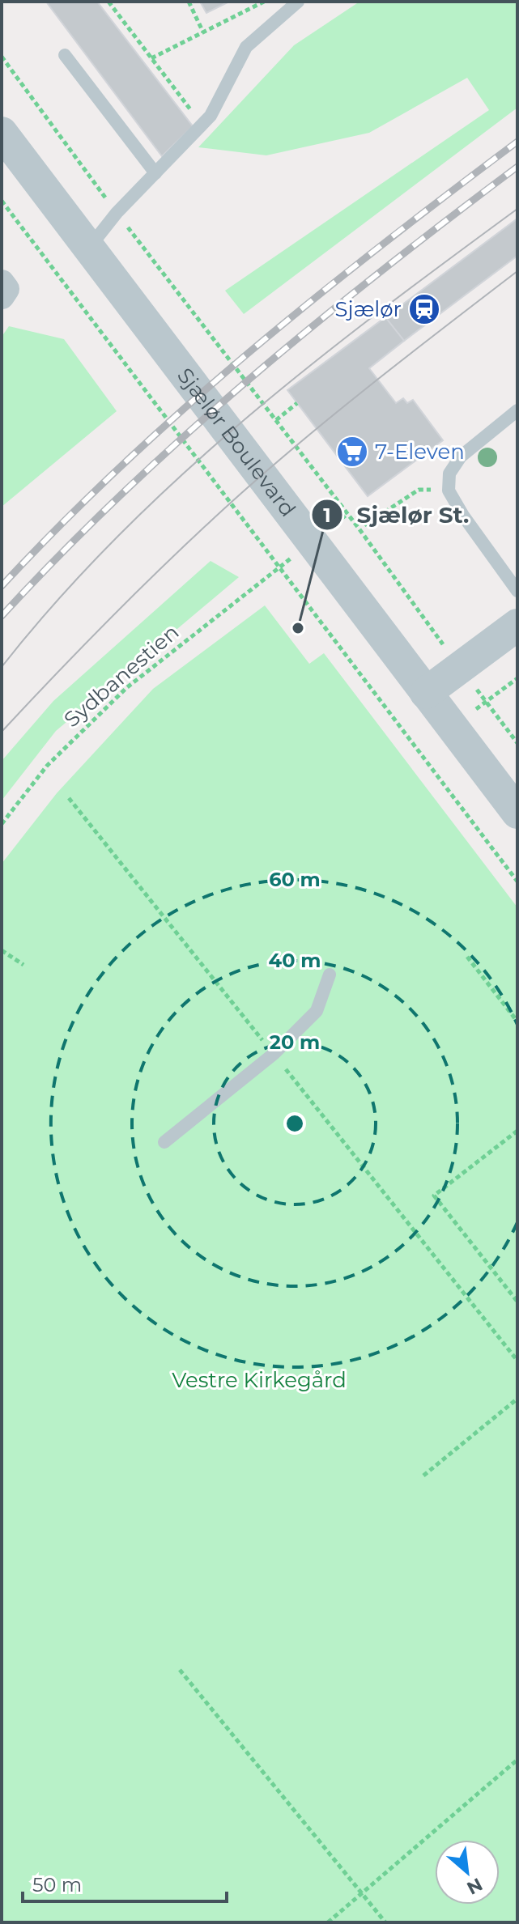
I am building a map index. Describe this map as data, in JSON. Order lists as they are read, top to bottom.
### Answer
{
  "streets": {
    "street": ["Sjælør Boulevard"],
    "path": ["Sydbanestien"]
  },
  "parks": ["Vestre Kirkegård"],
  "places": {
    "station": ["Sjælør"],
    "supermarket": ["7-Eleven"],
    "other": ["Sjælør St."]
  },
  "scale_bar": "50 m",
  "north": "bottom right",
  "rings": ["60 m", "40 m", "20 m"]
}
